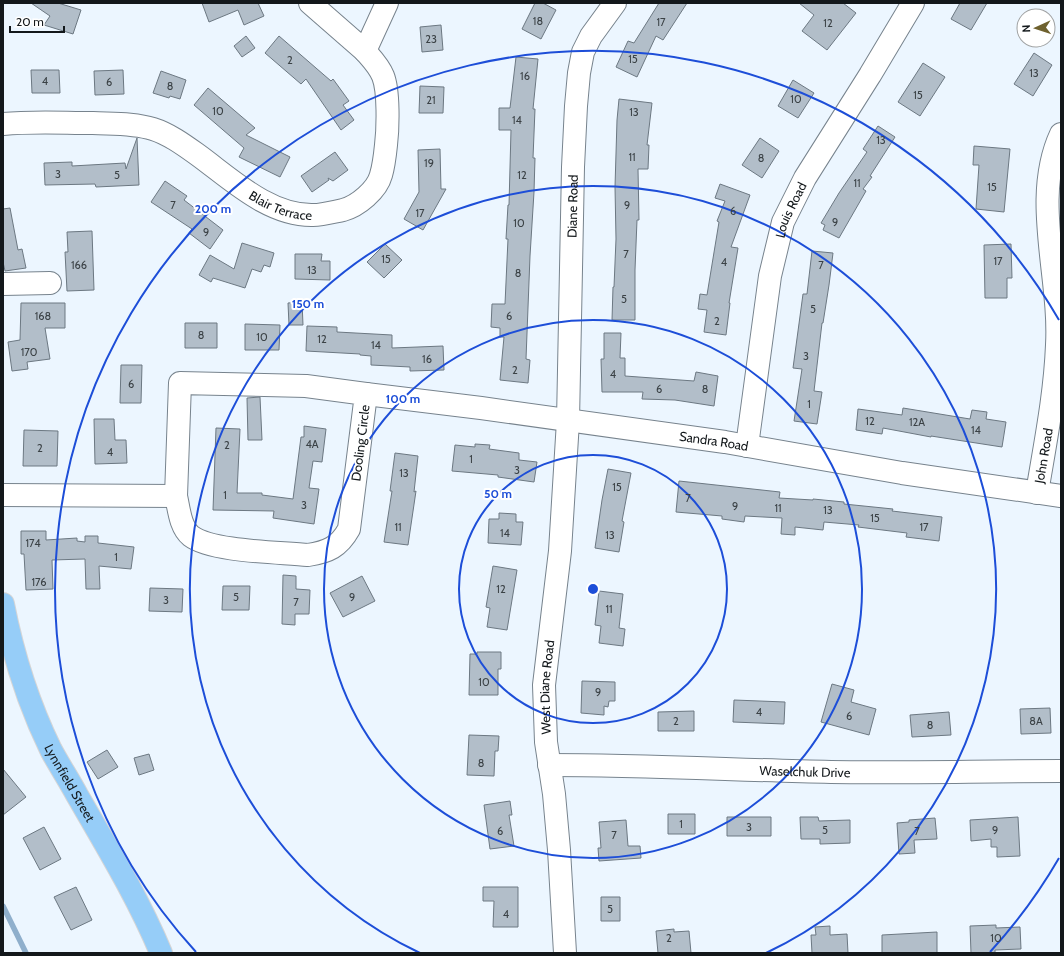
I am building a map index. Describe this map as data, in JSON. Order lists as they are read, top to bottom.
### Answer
{
  "streets": {
    "main road": ["Lynnfield Street"],
    "street": [
      "Blair Terrace",
      "Diane Road",
      "Louis Road",
      "Sandra Road",
      "Dooling Circle",
      "John Road",
      "West Diane Road",
      "Waselchuk Drive"
    ]
  },
  "crossings": [
    ["Diane Road", "Sandra Road"],
    ["Diane Road", "West Diane Road"],
    ["Louis Road", "Sandra Road"],
    ["Sandra Road", "Dooling Circle"],
    ["Sandra Road", "John Road"],
    ["Sandra Road", "West Diane Road"],
    ["West Diane Road", "Waselchuk Drive"]
  ],
  "house_numbers": [
    "18",
    "17",
    "12",
    "23",
    "15",
    "2",
    "13",
    "16",
    "4",
    "6",
    "8",
    "15",
    "10",
    "21",
    "10",
    "13",
    "14",
    "13",
    "11",
    "8",
    "19",
    "3",
    "5",
    "12",
    "11",
    "15",
    "7",
    "9",
    "6",
    "17",
    "9",
    "10",
    "9",
    "7",
    "15",
    "17",
    "4",
    "166",
    "7",
    "13",
    "8",
    "5",
    "5",
    "168",
    "6",
    "2",
    "8",
    "10",
    "12",
    "14",
    "170",
    "3",
    "16",
    "2",
    "4",
    "6",
    "6",
    "8",
    "1",
    "12",
    "12A",
    "14",
    "4A",
    "2",
    "2",
    "4",
    "1",
    "3",
    "13",
    "15",
    "1",
    "7",
    "3",
    "9",
    "11",
    "13",
    "15",
    "11",
    "17",
    "14",
    "13",
    "174",
    "1",
    "176",
    "12",
    "5",
    "9",
    "3",
    "7",
    "11",
    "10",
    "9",
    "4",
    "6",
    "2",
    "8A",
    "8",
    "8",
    "1",
    "3",
    "5",
    "9",
    "6",
    "7",
    "7",
    "5",
    "4",
    "2",
    "10"
  ],
  "scale_bar": "20 m",
  "north": "left",
  "rings": [
    "200 m",
    "150 m",
    "100 m",
    "50 m"
  ]
}
